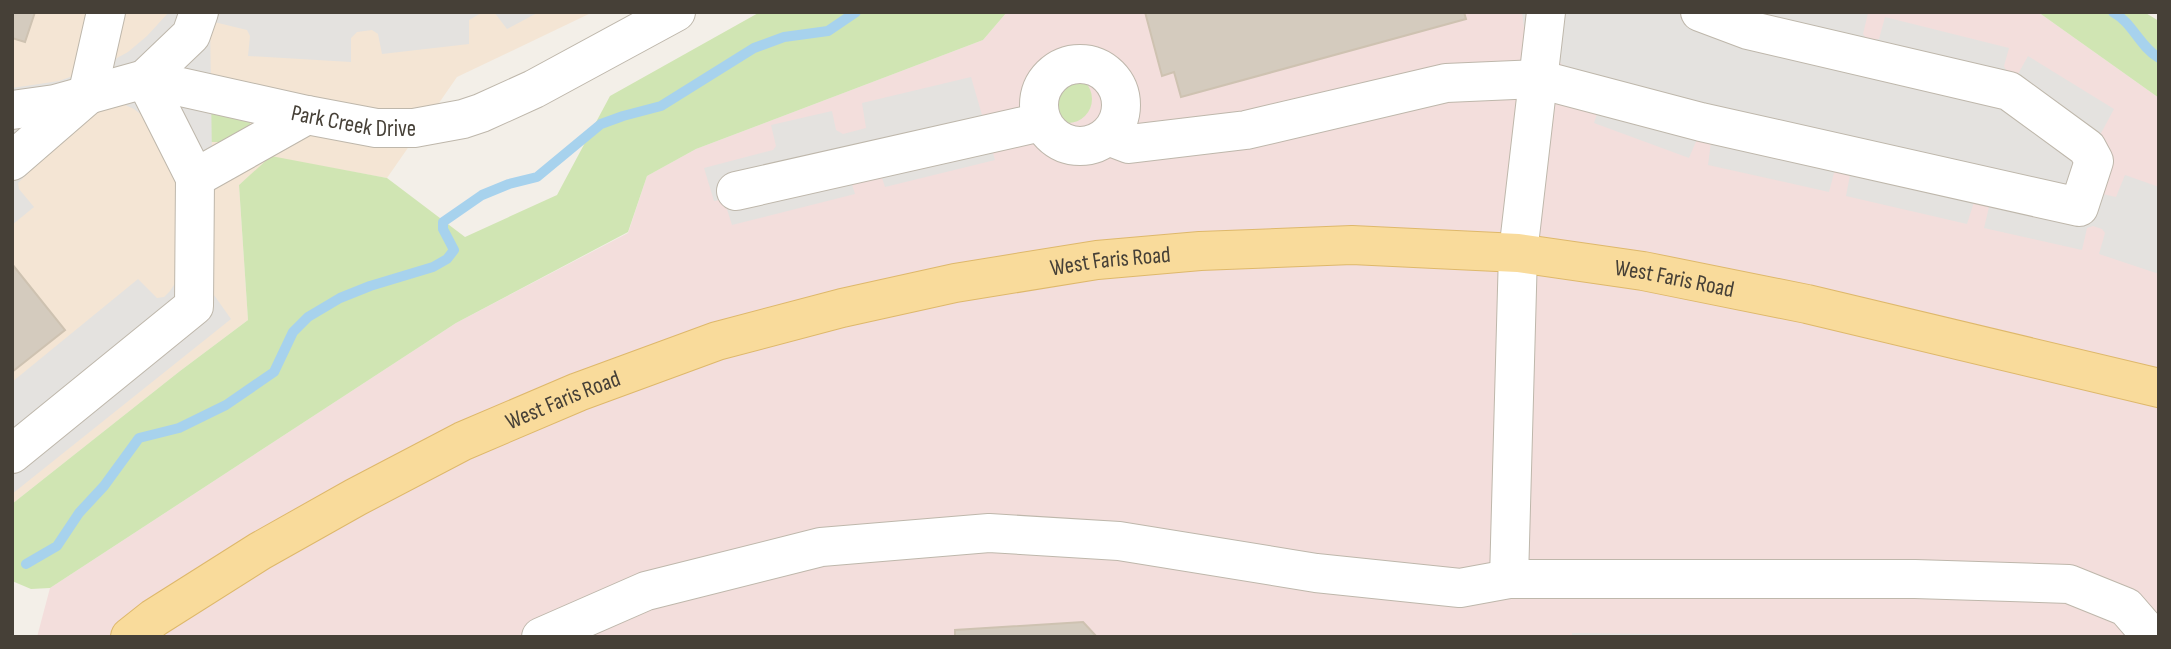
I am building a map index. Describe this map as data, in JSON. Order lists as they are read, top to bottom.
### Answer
{
  "streets": {
    "main road": ["West Faris Road"],
    "street": ["Park Creek Drive"]
  }
}
